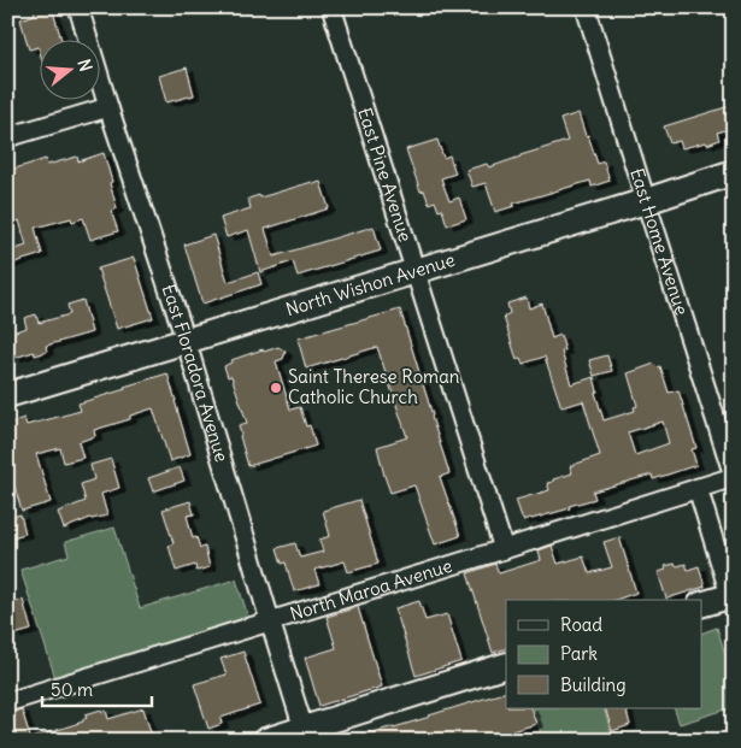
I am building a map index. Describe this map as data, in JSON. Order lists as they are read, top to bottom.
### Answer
{
  "streets": {
    "main road": ["North Wishon Avenue"],
    "street": [
      "East Pine Avenue",
      "East Home Avenue",
      "East Floradora Avenue",
      "North Maroa Avenue"
    ]
  },
  "crossings": [
    ["East Pine Avenue", "North Wishon Avenue"],
    ["East Pine Avenue", "North Maroa Avenue"],
    ["East Home Avenue", "North Wishon Avenue"],
    ["East Home Avenue", "North Maroa Avenue"],
    ["North Wishon Avenue", "East Floradora Avenue"],
    ["East Floradora Avenue", "North Maroa Avenue"]
  ],
  "places": ["Saint Therese Roman Catholic Church"],
  "legend": ["Road", "Park", "Building"],
  "scale_bar": "50 m",
  "north": "right"
}
